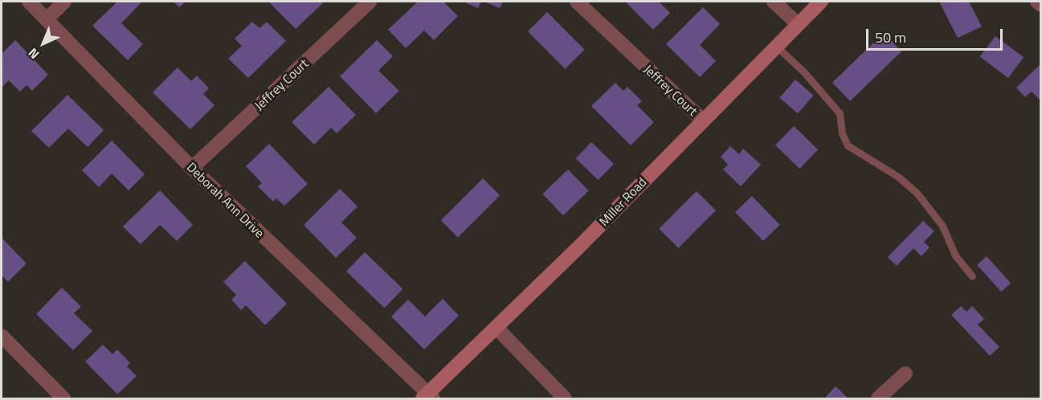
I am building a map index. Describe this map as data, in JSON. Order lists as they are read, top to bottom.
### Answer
{
  "streets": {
    "street": ["Jeffrey Court", "Deborah Ann Drive", "Miller Road"]
  },
  "crossings": [
    ["Jeffrey Court", "Deborah Ann Drive"],
    ["Jeffrey Court", "Miller Road"],
    ["Deborah Ann Drive", "Miller Road"]
  ],
  "scale_bar": "50 m",
  "north": "bottom left"
}
